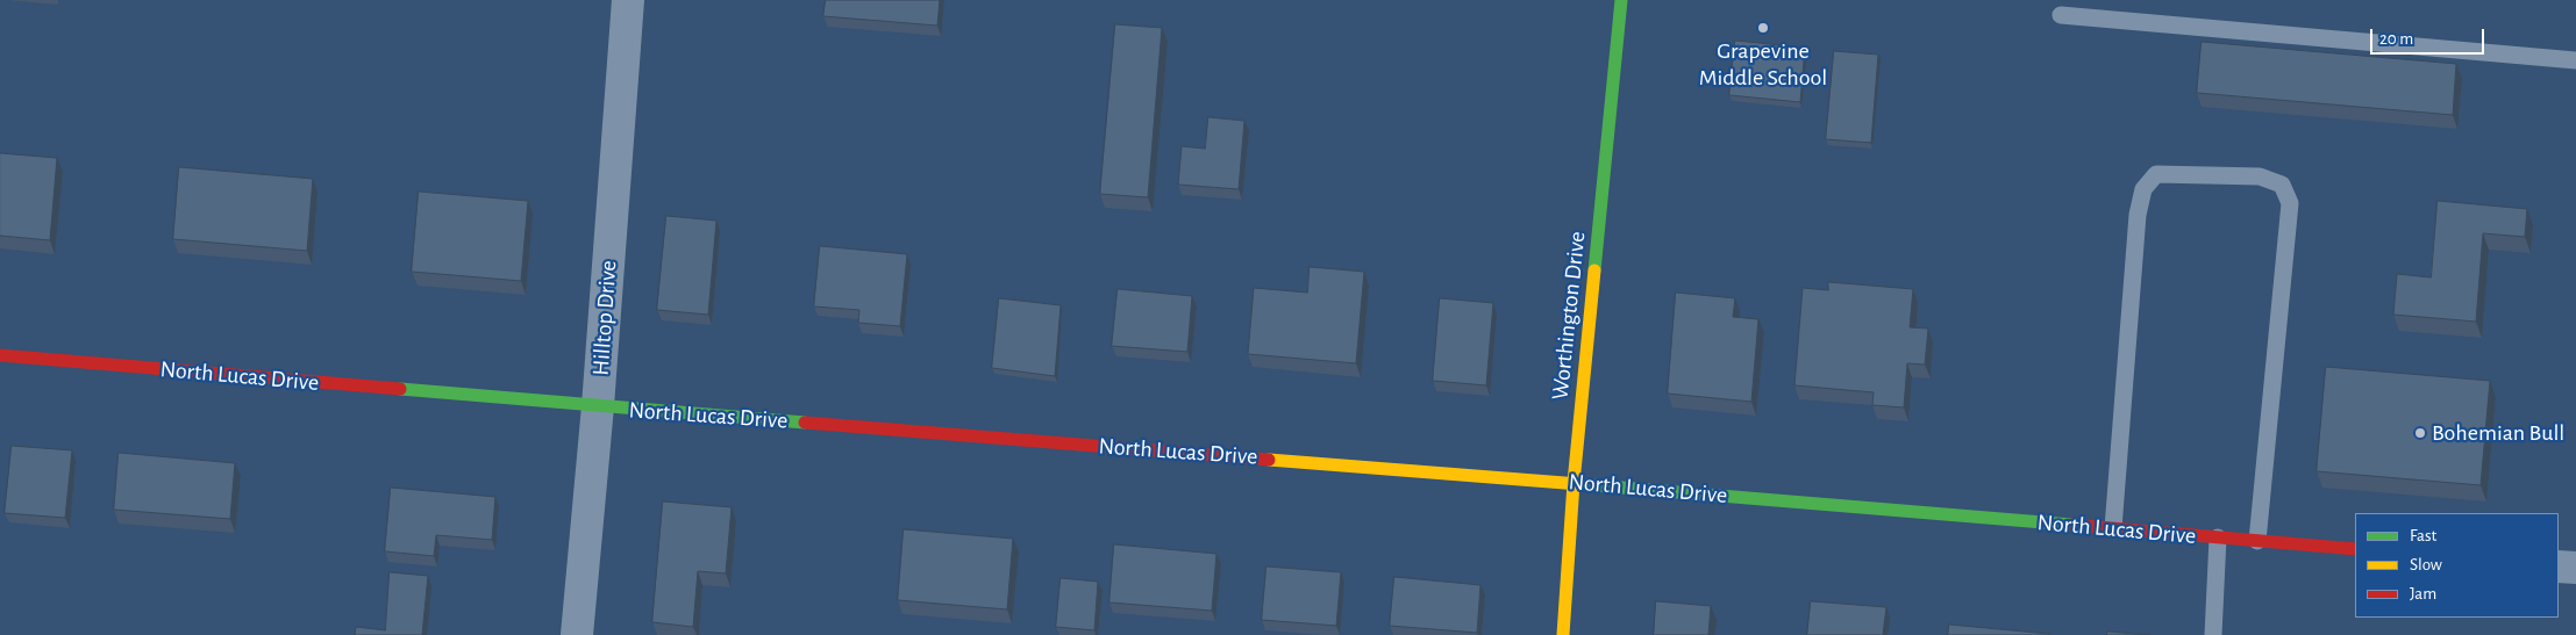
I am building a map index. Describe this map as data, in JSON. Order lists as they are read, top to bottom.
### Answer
{
  "streets": {
    "street": ["Worthington Drive", "Hilltop Drive", "North Lucas Drive"]
  },
  "crossings": [
    ["Worthington Drive", "North Lucas Drive"],
    ["Hilltop Drive", "North Lucas Drive"]
  ],
  "places": ["Grapevine Middle School", "Bohemian Bull"],
  "legend": ["Fast", "Slow", "Jam"],
  "scale_bar": "20 m"
}
